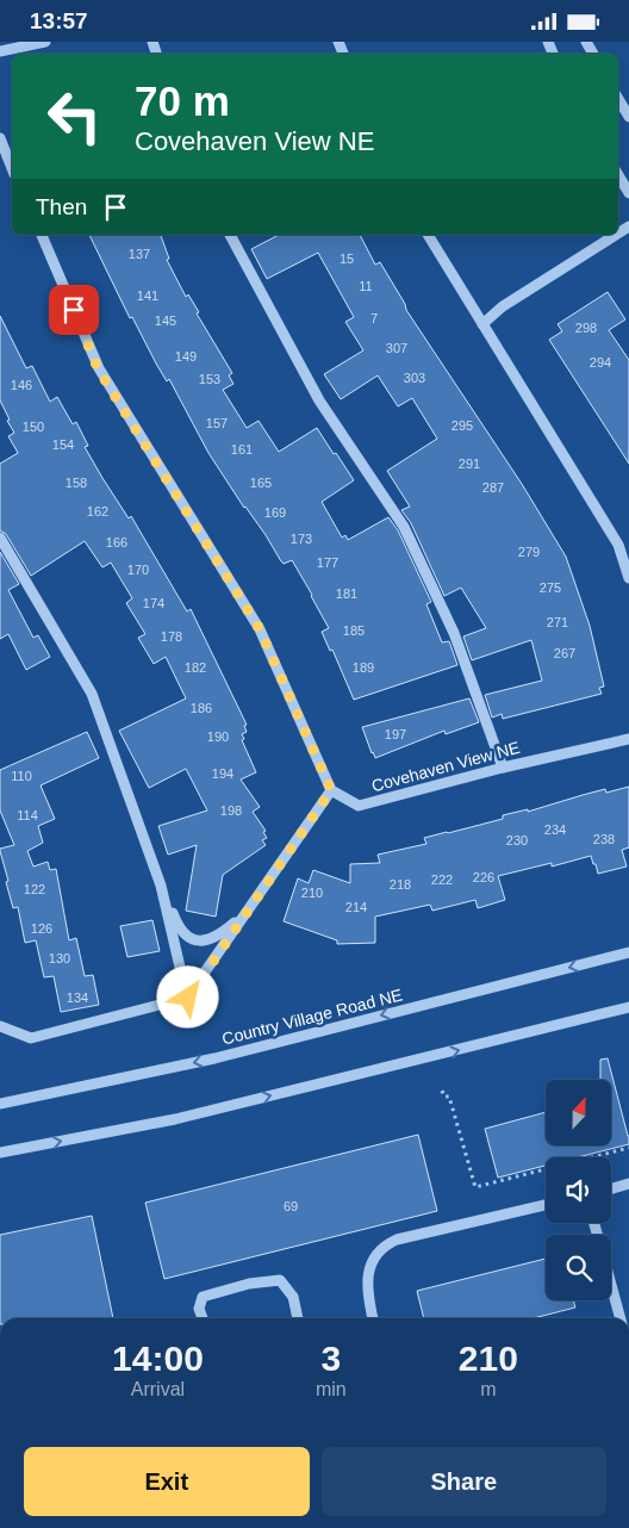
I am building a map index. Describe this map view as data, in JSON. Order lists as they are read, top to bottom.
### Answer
{
  "streets": {
    "street": ["Covehaven View NE", "Country Village Road NE"]
  },
  "house_numbers": [
    "137",
    "15",
    "11",
    "141",
    "7",
    "145",
    "298",
    "307",
    "149",
    "294",
    "303",
    "153",
    "146",
    "157",
    "295",
    "150",
    "154",
    "161",
    "291",
    "158",
    "165",
    "287",
    "162",
    "169",
    "173",
    "166",
    "279",
    "177",
    "170",
    "275",
    "181",
    "174",
    "271",
    "185",
    "178",
    "267",
    "182",
    "189",
    "186",
    "197",
    "190",
    "194",
    "110",
    "198",
    "114",
    "234",
    "238",
    "230",
    "226",
    "222",
    "218",
    "122",
    "210",
    "214",
    "126",
    "130",
    "134",
    "69"
  ],
  "north": "top",
  "page": {
    "status": "13:57",
    "turn": ["70 m", "Covehaven View NE"],
    "then": "Then",
    "eta": [
      "14:00",
      "Arrival",
      "3",
      "min",
      "210",
      "m"
    ],
    "buttons": ["Exit", "Share"]
  }
}
